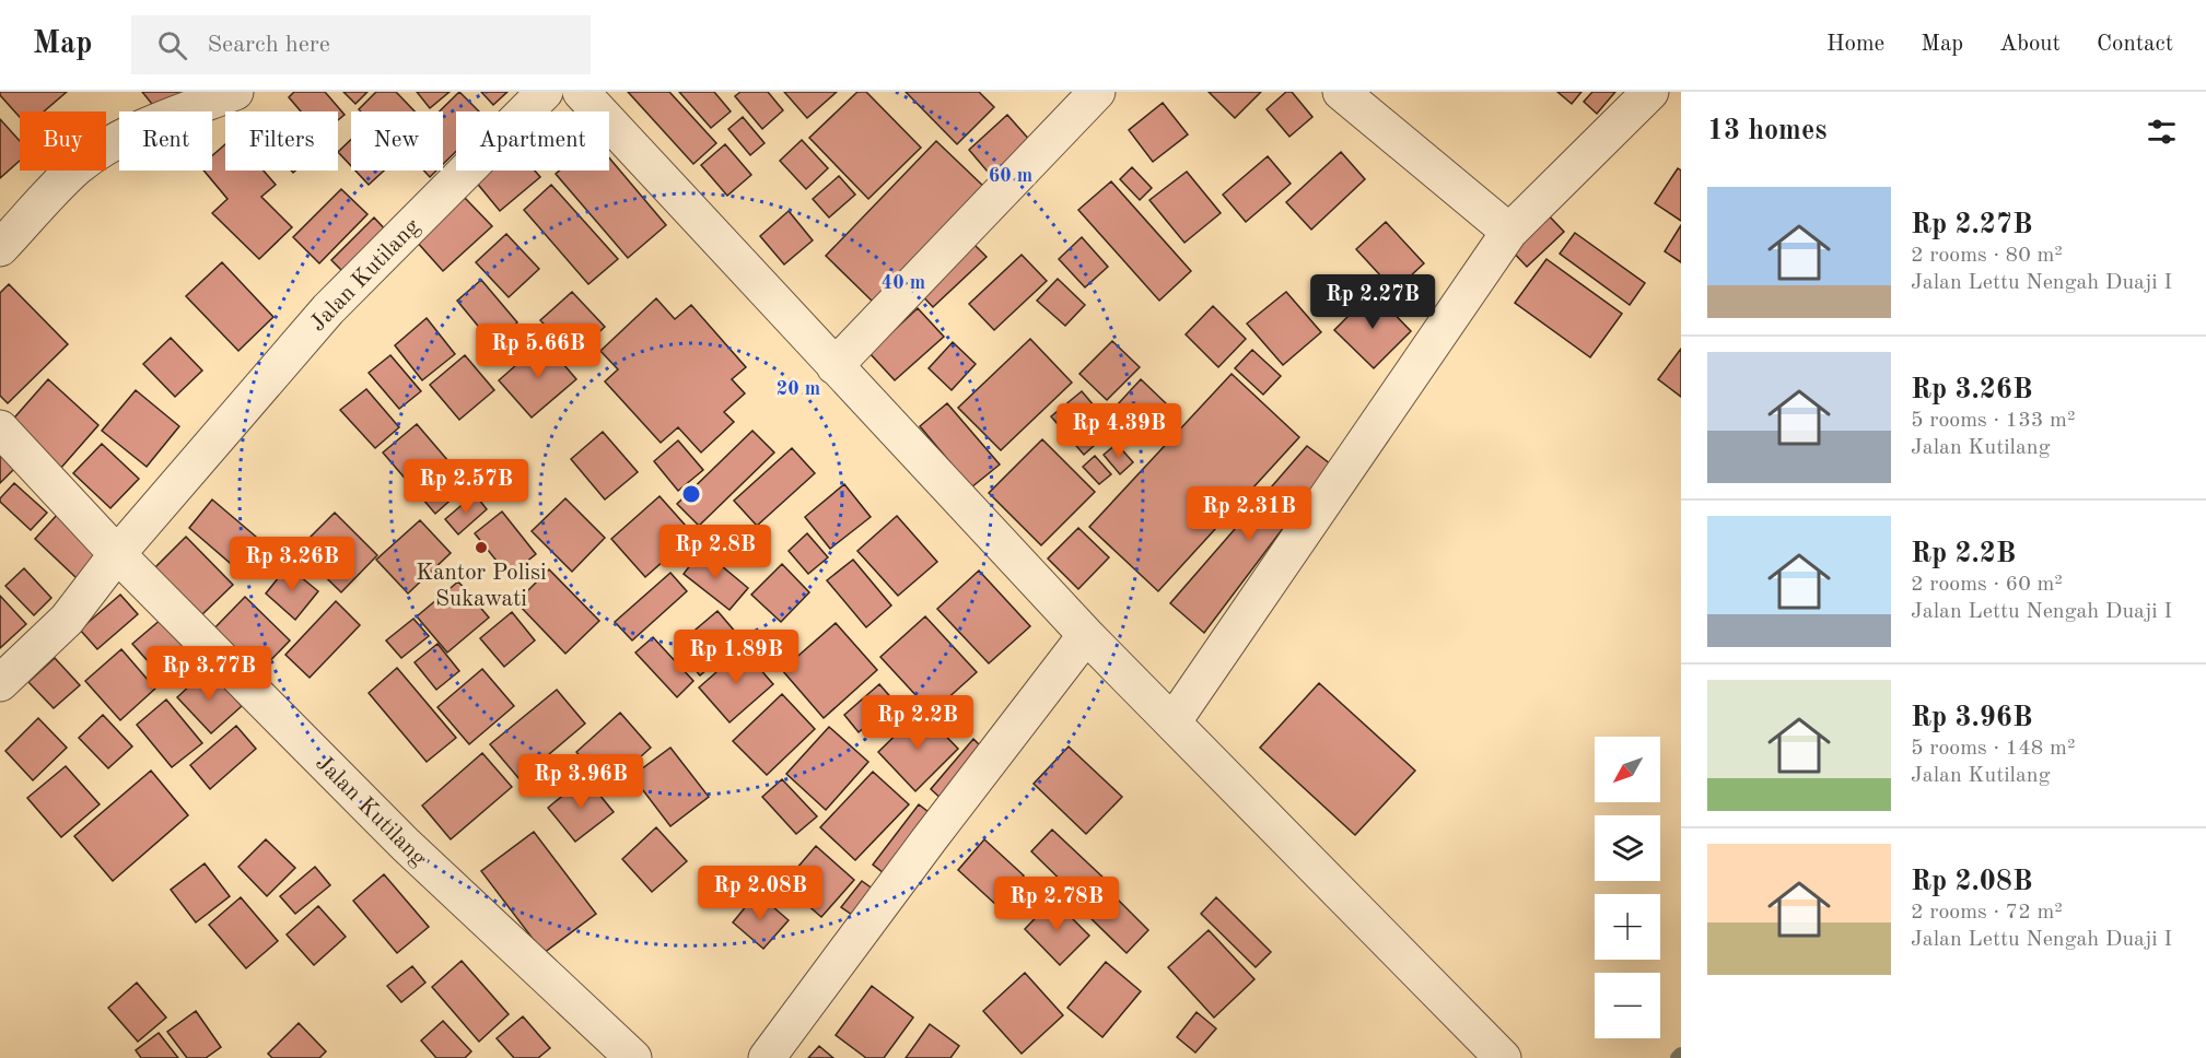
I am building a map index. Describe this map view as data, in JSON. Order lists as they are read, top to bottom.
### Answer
{
  "streets": {
    "street": ["Jalan Kutilang"]
  },
  "places": ["Kantor Polisi Sukawati"],
  "north": "bottom left",
  "page": {
    "header": "Map",
    "search": "Search here",
    "nav": [
      "Home",
      "Map",
      "About",
      "Contact"
    ],
    "heading": "13 homes",
    "chip": [
      "Buy",
      "Rent",
      "Filters",
      "New",
      "Apartment"
    ],
    "list": [
      {
        "name": "Rp 2.27B",
        "note": "2 rooms · 80 m² · Jalan Lettu Nengah Duaji I"
      },
      {
        "name": "Rp 3.26B",
        "note": "5 rooms · 133 m² · Jalan Kutilang"
      },
      {
        "name": "Rp 2.2B",
        "note": "2 rooms · 60 m² · Jalan Lettu Nengah Duaji I"
      },
      {
        "name": "Rp 3.96B",
        "note": "5 rooms · 148 m² · Jalan Kutilang"
      },
      {
        "name": "Rp 2.08B",
        "note": "2 rooms · 72 m² · Jalan Lettu Nengah Duaji I"
      }
    ],
    "price": [
      "Rp 2.27B",
      "Rp 5.66B",
      "Rp 4.39B",
      "Rp 2.57B",
      "Rp 2.31B",
      "Rp 2.8B",
      "Rp 3.26B",
      "Rp 1.89B",
      "Rp 3.77B",
      "Rp 2.2B",
      "Rp 3.96B",
      "Rp 2.08B",
      "Rp 2.78B"
    ],
    "map_buttons": ["+", "−"]
  },
  "rings": ["60 m", "40 m", "20 m"]
}
